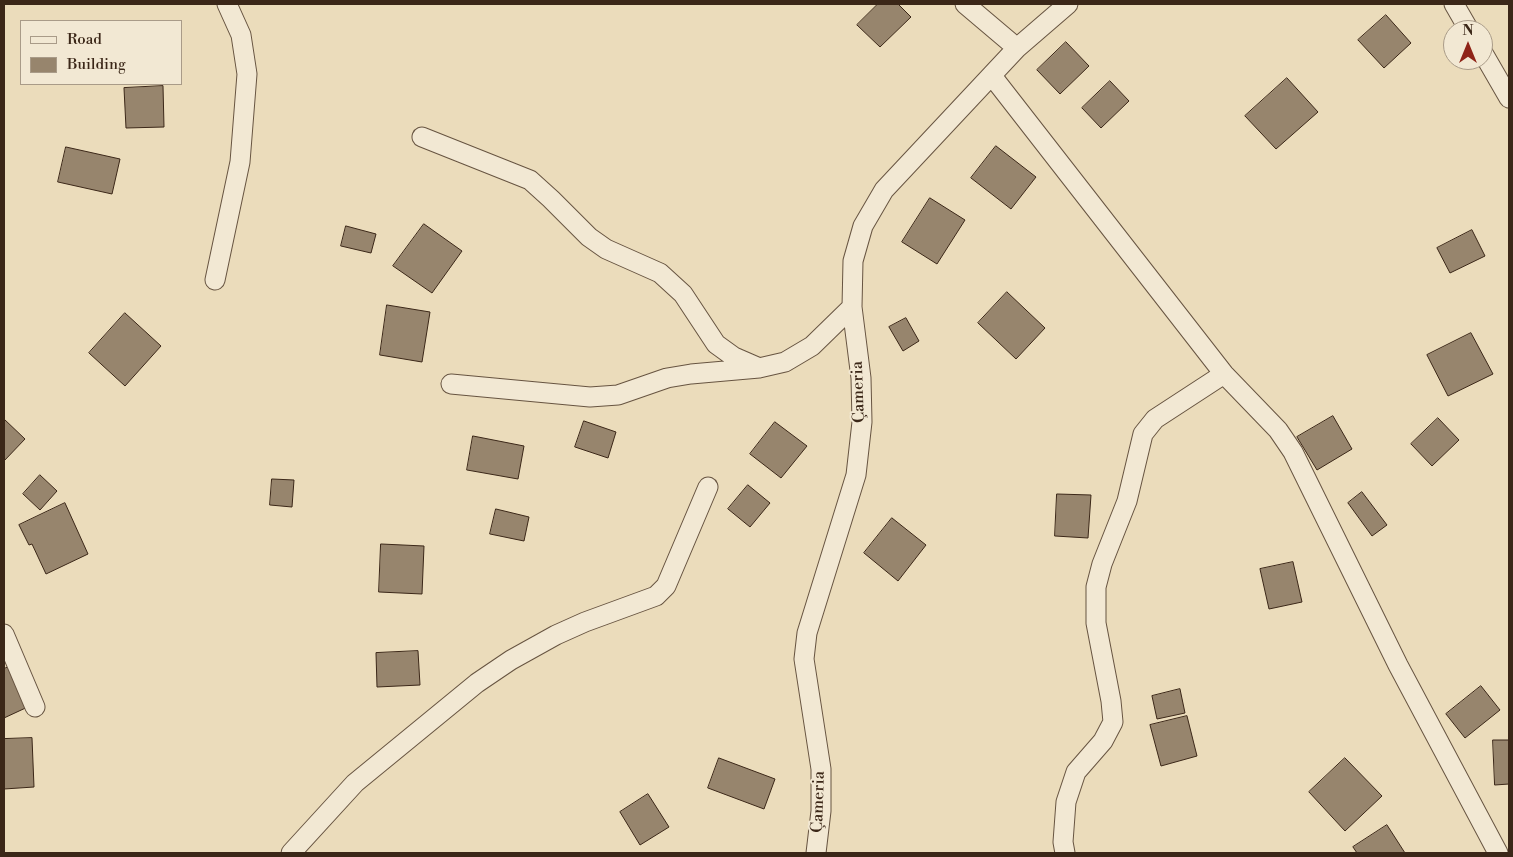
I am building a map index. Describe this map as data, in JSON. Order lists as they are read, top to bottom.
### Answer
{
  "streets": {
    "street": ["Çameria"]
  },
  "legend": ["Road", "Building"],
  "north": "top"
}
